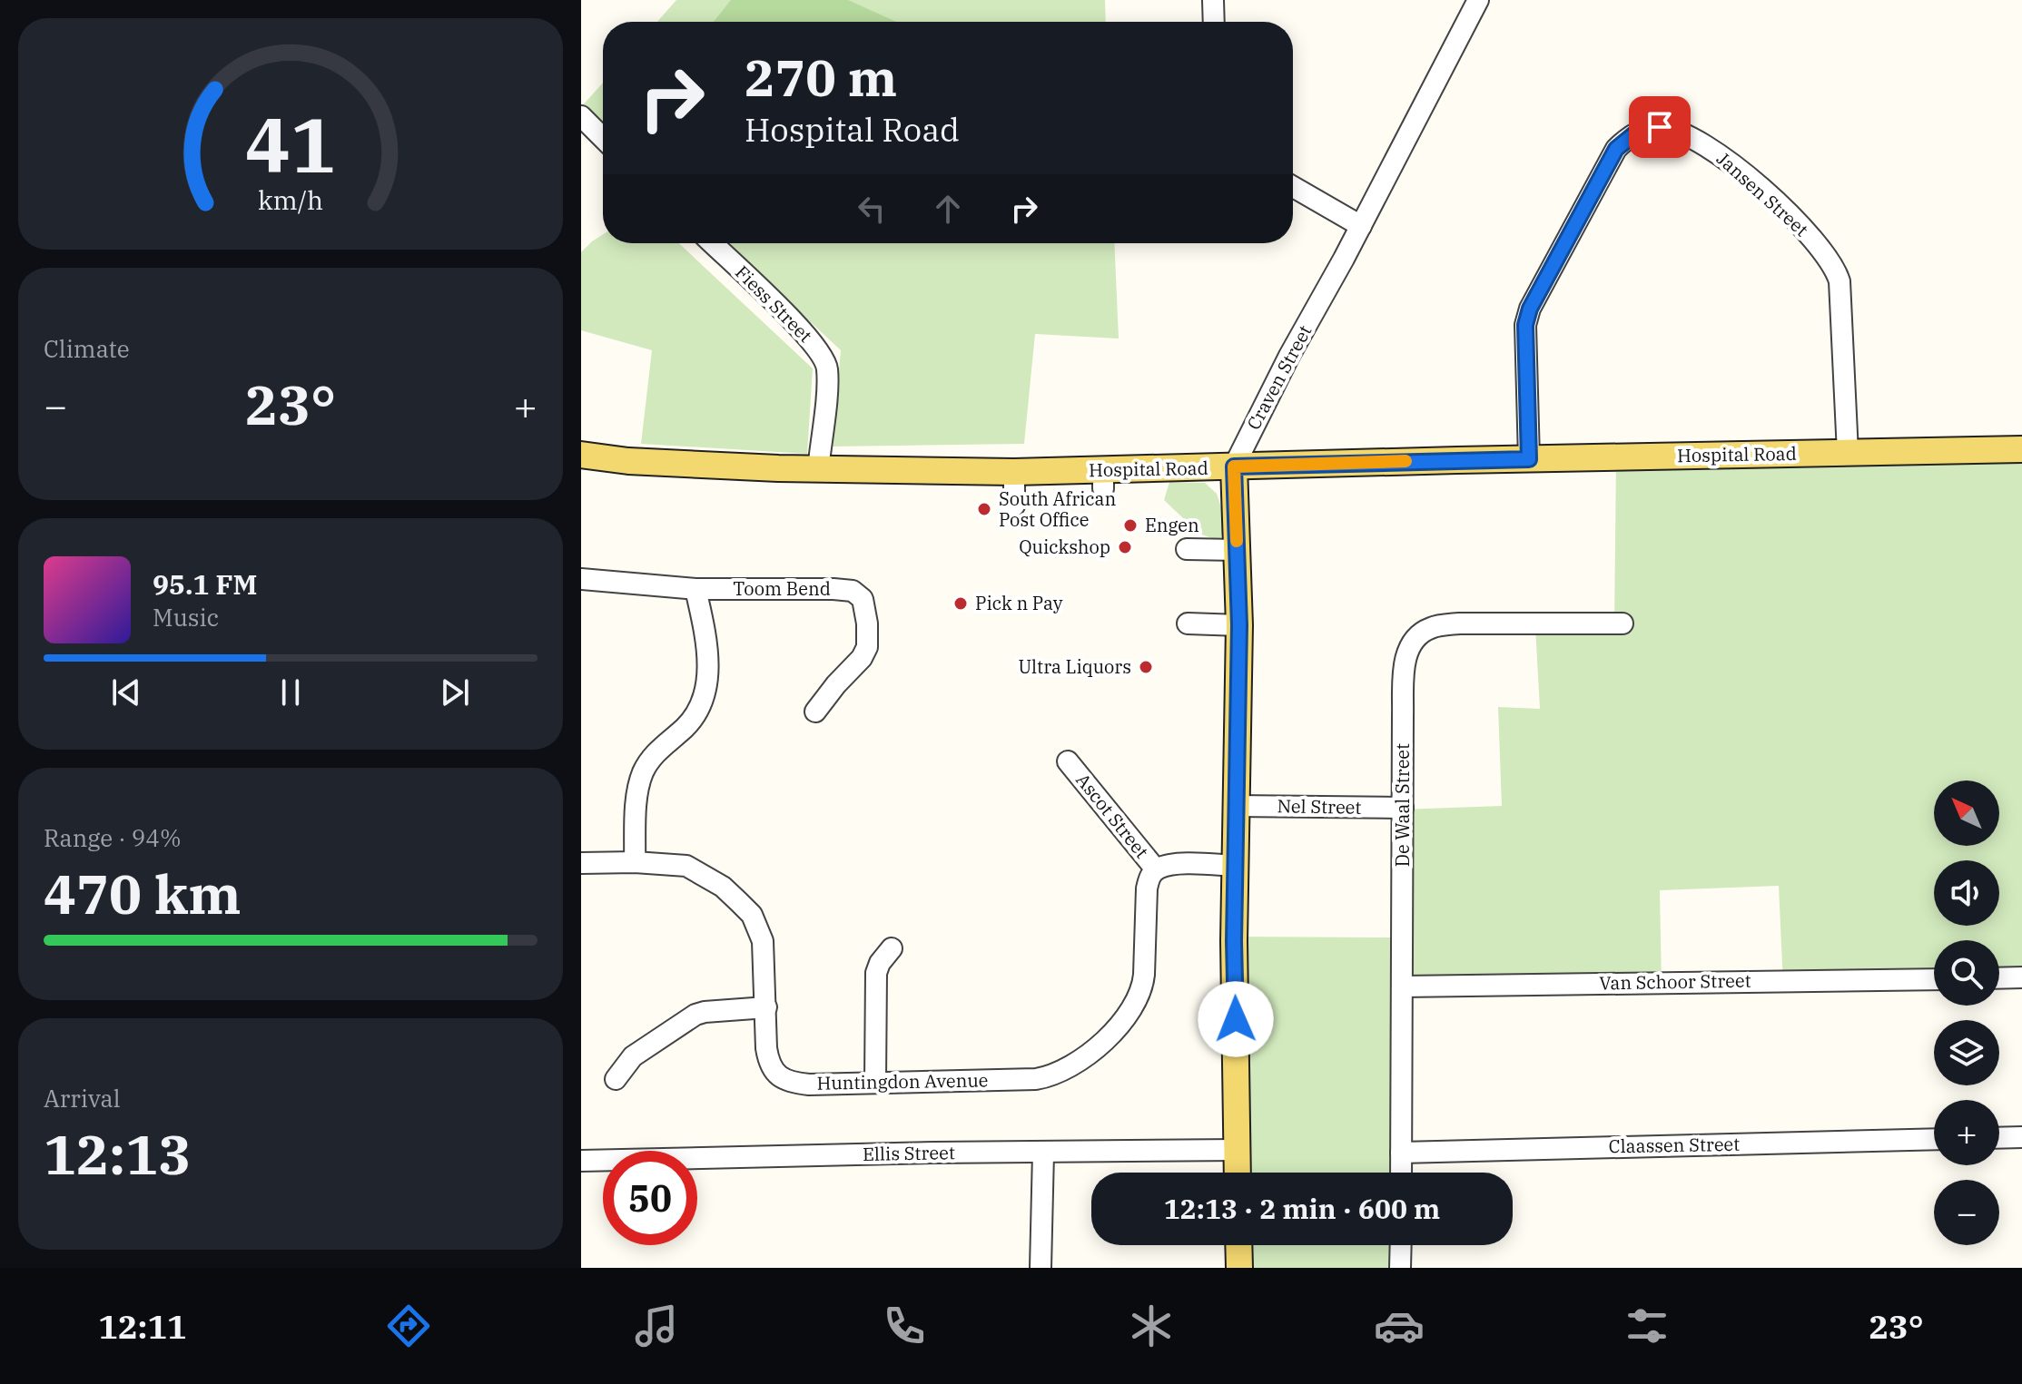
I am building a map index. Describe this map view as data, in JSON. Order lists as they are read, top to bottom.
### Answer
{
  "streets": {
    "main road": ["Craven Street", "Hospital Road"],
    "street": [
      "Jansen Street",
      "Fiess Street",
      "Toom Bend",
      "De Waal Street",
      "Nel Street",
      "Ascot Street",
      "Van Schoor Street",
      "Huntingdon Avenue",
      "Claassen Street",
      "Ellis Street"
    ]
  },
  "crossings": [
    ["Jansen Street", "Hospital Road"],
    ["Fiess Street", "Hospital Road"],
    ["Craven Street", "Hospital Road"],
    ["Craven Street", "Nel Street"],
    ["Craven Street", "Ellis Street"],
    ["De Waal Street", "Nel Street"],
    ["De Waal Street", "Van Schoor Street"],
    ["De Waal Street", "Claassen Street"],
    ["Ascot Street", "Huntingdon Avenue"]
  ],
  "places": [
    "South African Post Office",
    "Engen",
    "Quickshop",
    "Pick n Pay",
    "Ultra Liquors"
  ],
  "north": "top left",
  "page": {
    "turn": ["270 m", "Hospital Road"],
    "tile": [
      "Climate",
      ["Range · 94%", "470 km"],
      ["Arrival", "12:13"]
    ],
    "heat": ["−", "23°", "+"],
    "song": ["95.1 FM", "Music"],
    "map_buttons": ["+", "−"],
    "limit": "50",
    "trip": "12:13 · 2 min · 600 m",
    "tabs": ["12:11", "23°"],
    "gauge": ["41", "km/h"]
  }
}
